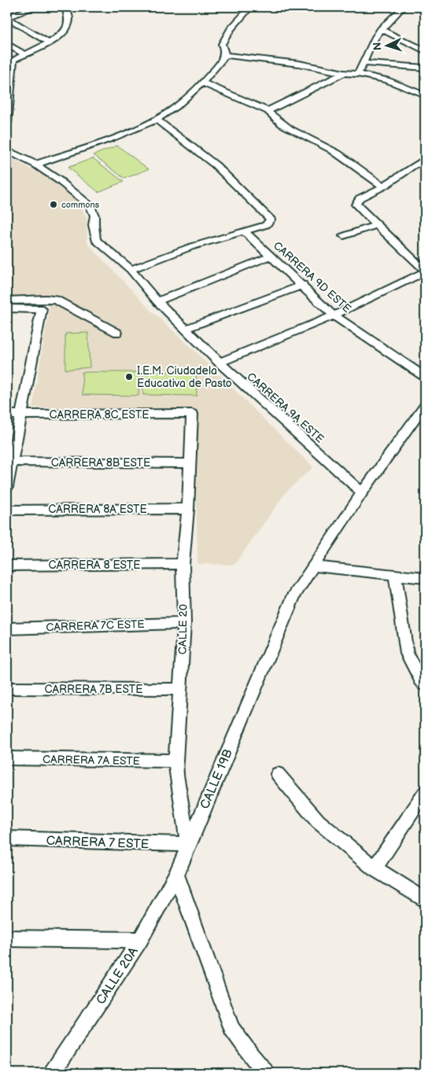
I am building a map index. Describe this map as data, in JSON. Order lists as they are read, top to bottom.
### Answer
{
  "streets": {
    "street": [
      "CARRERA 9D ESTE",
      "CARRERA 9A ESTE",
      "CARRERA 8C ESTE",
      "CARRERA 8B ESTE",
      "CARRERA 8A ESTE",
      "CARRERA 8 ESTE",
      "CARRERA 7C ESTE",
      "CALLE 20",
      "CARRERA 7B ESTE",
      "CARRERA 7A ESTE",
      "CALLE 19B",
      "CARRERA 7 ESTE",
      "CALLE 20A"
    ]
  },
  "crossings": [
    ["CARRERA 9A ESTE", "CALLE 19B"],
    ["CARRERA 8C ESTE", "CALLE 20"],
    ["CARRERA 8B ESTE", "CALLE 20"],
    ["CARRERA 8A ESTE", "CALLE 20"],
    ["CARRERA 8 ESTE", "CALLE 20"],
    ["CARRERA 7C ESTE", "CALLE 20"],
    ["CALLE 20", "CARRERA 7B ESTE"],
    ["CALLE 20", "CARRERA 7A ESTE"],
    ["CALLE 20", "CALLE 19B"],
    ["CALLE 20", "CARRERA 7 ESTE"],
    ["CALLE 19B", "CARRERA 7 ESTE"],
    ["CALLE 19B", "CALLE 20A"]
  ],
  "places": ["commons", "I.E.M. Ciudadela Educativa de Pasto"],
  "north": "left"
}
